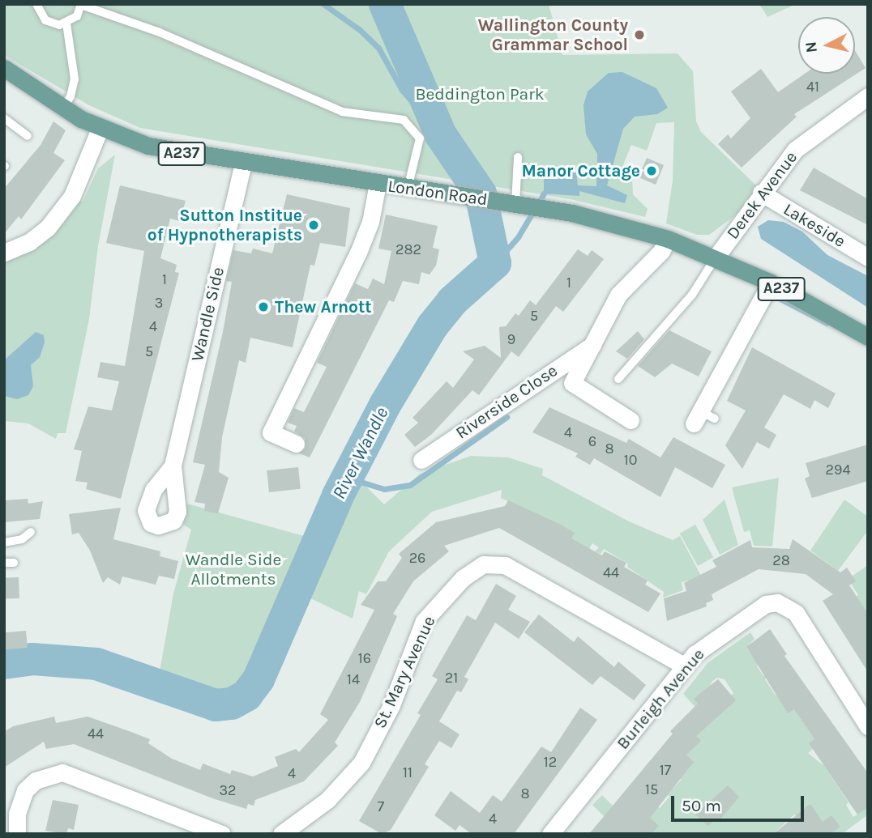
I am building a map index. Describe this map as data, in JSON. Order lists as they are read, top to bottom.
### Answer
{
  "streets": {
    "main road": ["A237", "London Road"],
    "street": [
      "Derek Avenue",
      "Lakeside",
      "Wandle Side",
      "Riverside Close",
      "St. Mary Avenue",
      "Burleigh Avenue"
    ]
  },
  "crossings": [
    ["London Road", "Derek Avenue"],
    ["London Road", "Wandle Side"],
    ["London Road", "Riverside Close"],
    ["Derek Avenue", "Lakeside"],
    ["St. Mary Avenue", "Burleigh Avenue"]
  ],
  "water": ["River Wandle"],
  "parks": ["Beddington Park", "Wandle Side Allotments"],
  "places": [
    "Wallington County Grammar School",
    "Manor Cottage",
    "Sutton Institue of Hypnotherapists",
    "Thew Arnott"
  ],
  "house_numbers": [
    "41",
    "282",
    "1",
    "1",
    "3",
    "5",
    "4",
    "9",
    "5",
    "4",
    "6",
    "8",
    "10",
    "294",
    "26",
    "28",
    "44",
    "16",
    "21",
    "14",
    "44",
    "12",
    "17",
    "11",
    "4",
    "15",
    "32",
    "8",
    "7",
    "4"
  ],
  "scale_bar": "50 m",
  "north": "left"
}
